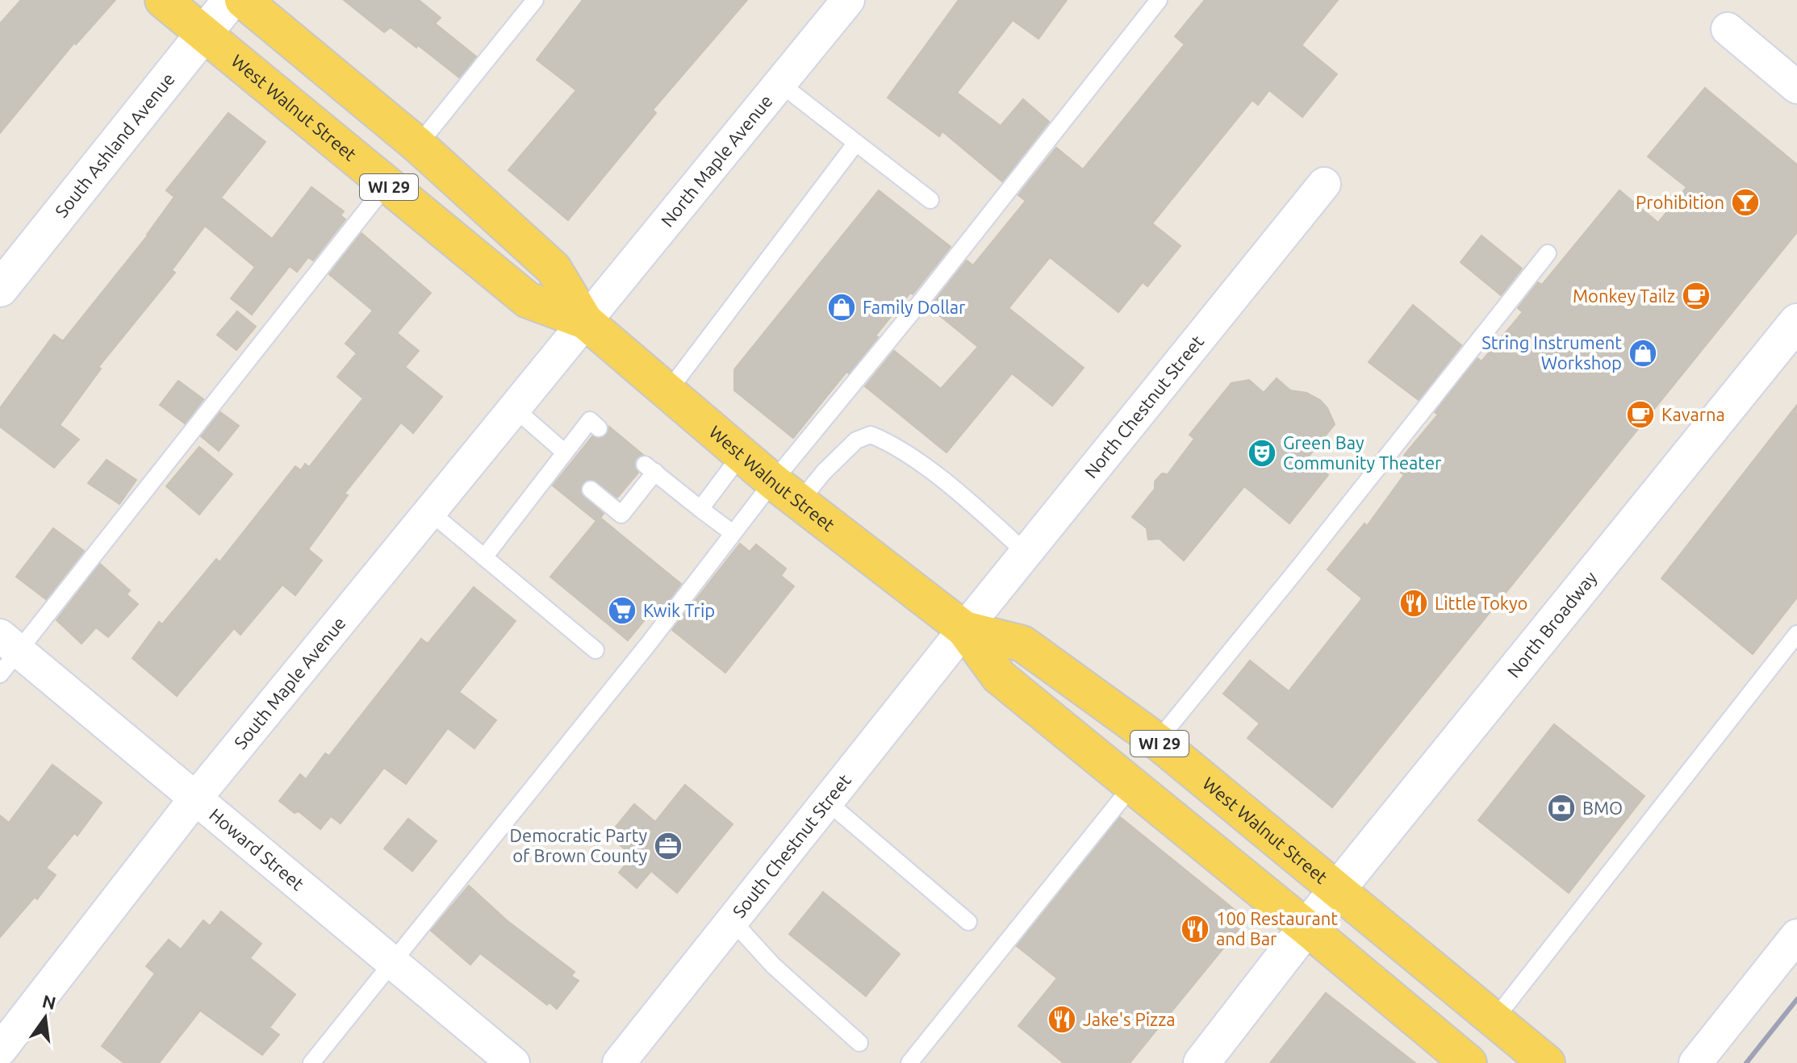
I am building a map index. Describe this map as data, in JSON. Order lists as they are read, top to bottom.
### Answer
{
  "streets": {
    "main road": ["West Walnut Street", "WI 29"],
    "street": [
      "South Ashland Avenue",
      "North Maple Avenue",
      "North Chestnut Street",
      "North Broadway",
      "South Maple Avenue",
      "South Chestnut Street",
      "Howard Street"
    ]
  },
  "crossings": [
    ["West Walnut Street", "South Ashland Avenue"],
    ["West Walnut Street", "North Maple Avenue"],
    ["West Walnut Street", "North Chestnut Street"],
    ["West Walnut Street", "North Broadway"],
    ["West Walnut Street", "South Maple Avenue"],
    ["West Walnut Street", "South Chestnut Street"],
    ["North Maple Avenue", "South Maple Avenue"],
    ["North Chestnut Street", "South Chestnut Street"],
    ["South Maple Avenue", "Howard Street"]
  ],
  "places": {
    "bar": ["Prohibition"],
    "cafe": ["Monkey Tailz", "Kavarna"],
    "shop": ["Family Dollar", "String Instrument Workshop"],
    "theatre": ["Green Bay Community Theater"],
    "restaurant": ["Little Tokyo", "100 Restaurant and Bar", "Jake's Pizza"],
    "supermarket": ["Kwik Trip"],
    "bank": ["BMO"],
    "office": ["Democratic Party of Brown County"]
  },
  "north": "top"
}
